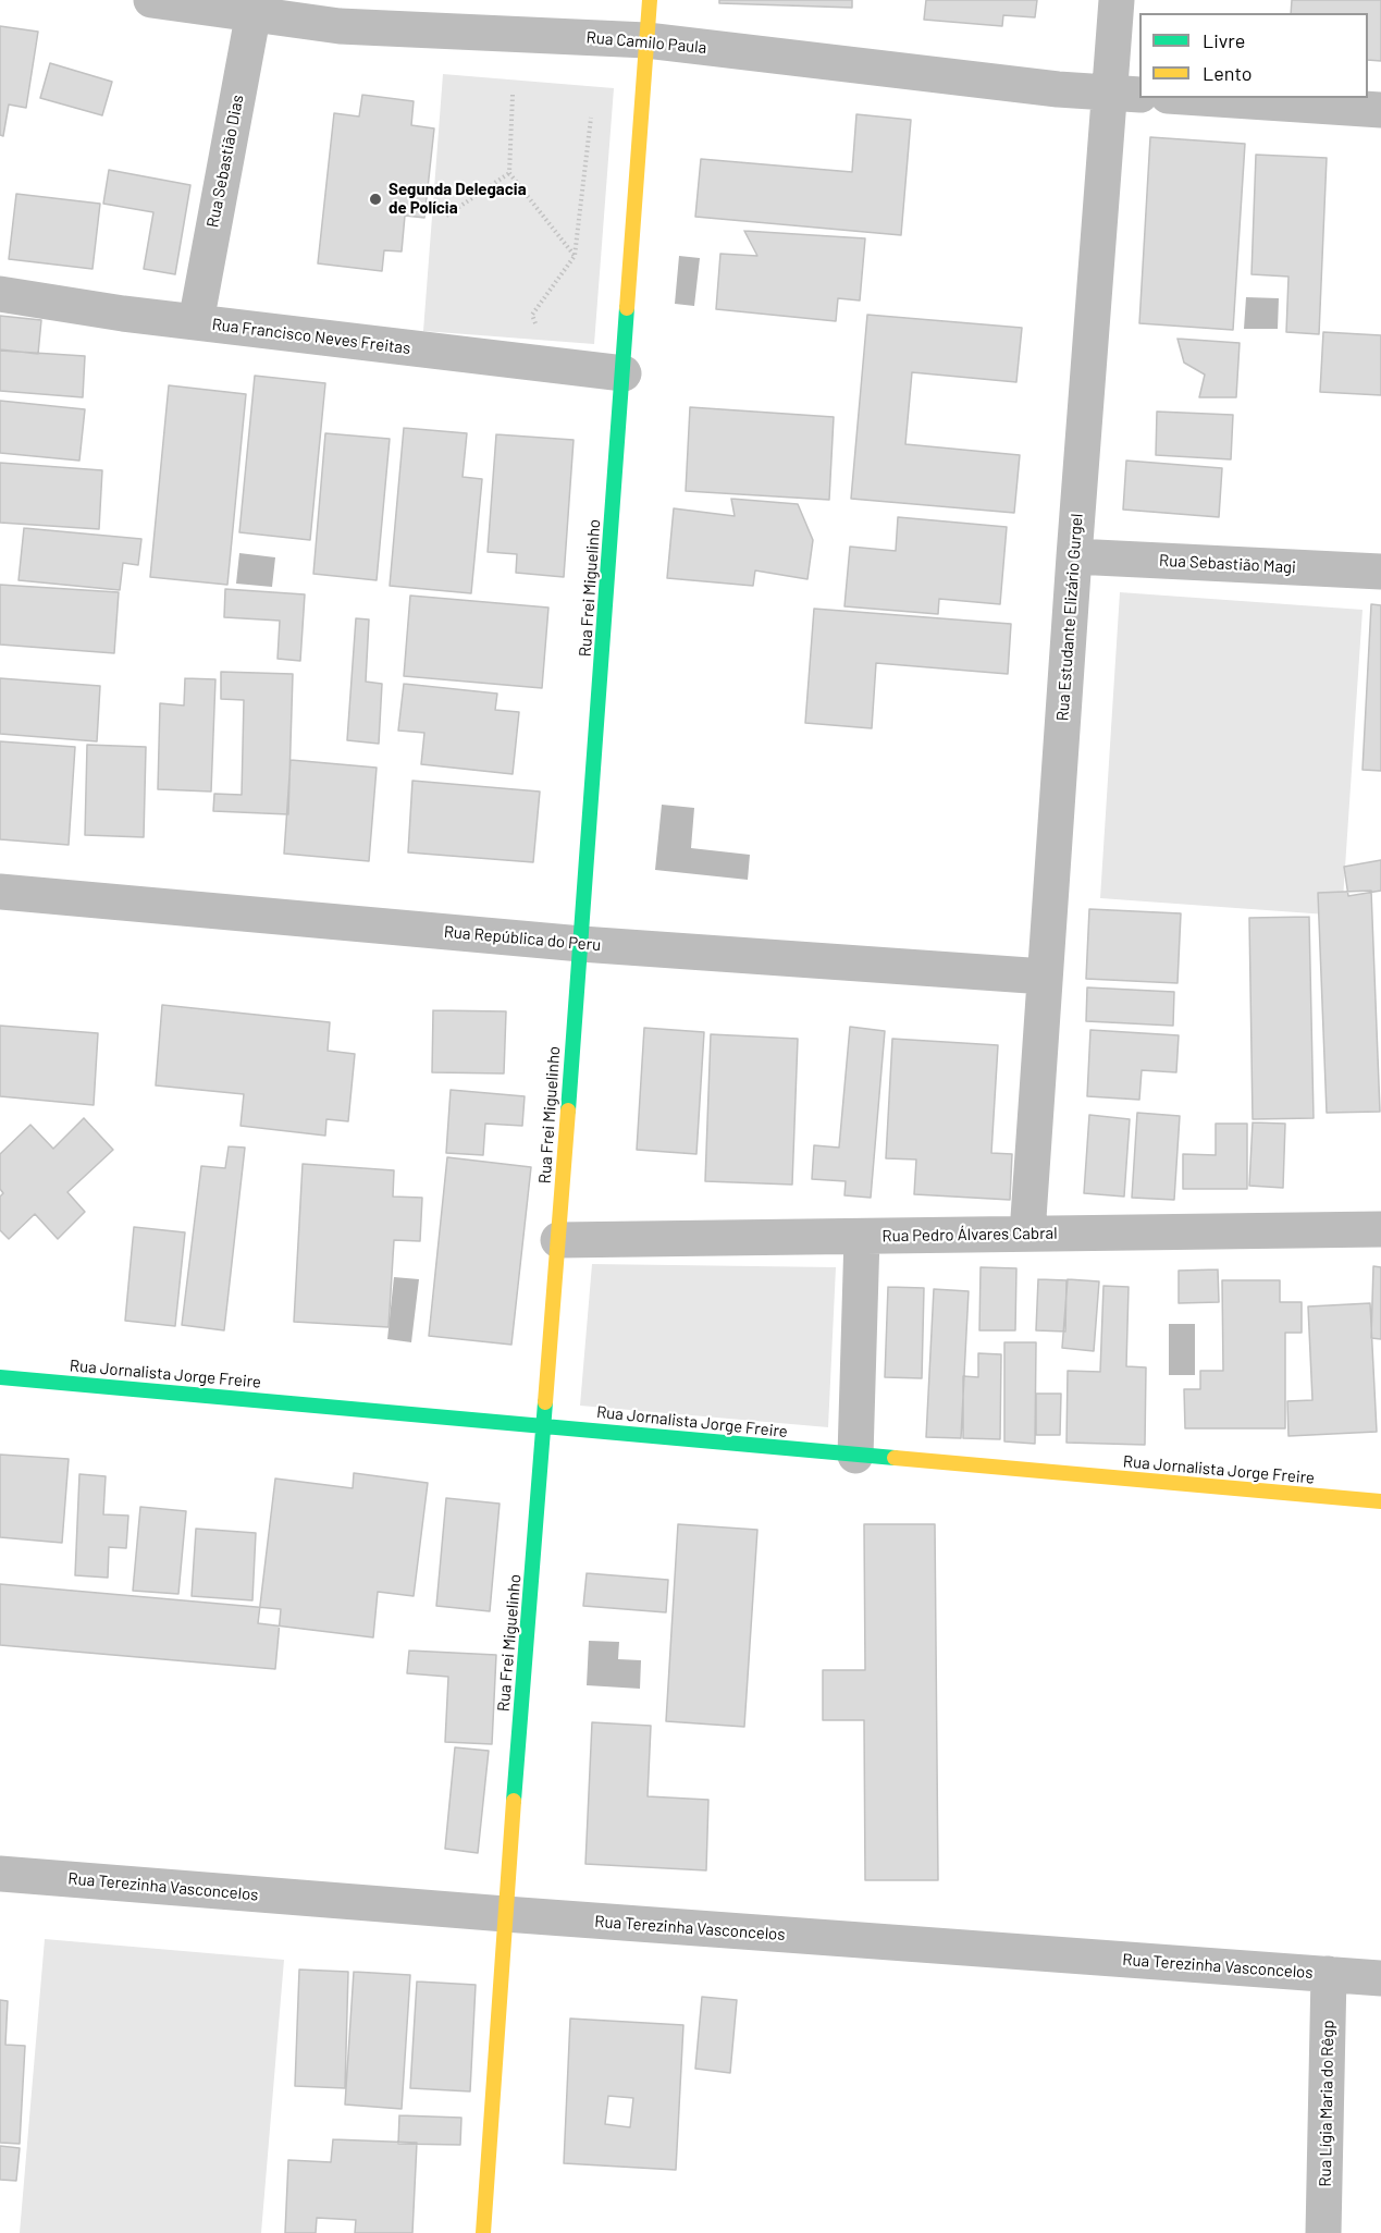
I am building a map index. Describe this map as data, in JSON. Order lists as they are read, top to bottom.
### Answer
{
  "streets": {
    "street": [
      "Rua Camilo Paula",
      "Rua Sebastião Dias",
      "Rua Francisco Neves Freitas",
      "Rua Sebastião Magi",
      "Rua Frei Miguelinho",
      "Rua Estudante Elizário Gurgel",
      "Rua República do Peru",
      "Rua Pedro Álvares Cabral",
      "Rua Jornalista Jorge Freire",
      "Rua Terezinha Vasconcelos",
      "Rua Lígia Maria do Rêgp"
    ]
  },
  "crossings": [
    ["Rua Camilo Paula", "Rua Sebastião Dias"],
    ["Rua Camilo Paula", "Rua Frei Miguelinho"],
    ["Rua Camilo Paula", "Rua Estudante Elizário Gurgel"],
    ["Rua Sebastião Dias", "Rua Francisco Neves Freitas"],
    ["Rua Francisco Neves Freitas", "Rua Frei Miguelinho"],
    ["Rua Sebastião Magi", "Rua Estudante Elizário Gurgel"],
    ["Rua Frei Miguelinho", "Rua República do Peru"],
    ["Rua Frei Miguelinho", "Rua Pedro Álvares Cabral"],
    ["Rua Frei Miguelinho", "Rua Jornalista Jorge Freire"],
    ["Rua Frei Miguelinho", "Rua Terezinha Vasconcelos"],
    ["Rua Estudante Elizário Gurgel", "Rua República do Peru"],
    ["Rua Estudante Elizário Gurgel", "Rua Pedro Álvares Cabral"],
    ["Rua Terezinha Vasconcelos", "Rua Lígia Maria do Rêgp"]
  ],
  "places": ["Segunda Delegacia de Polícia"],
  "legend": ["Livre", "Lento"]
}
